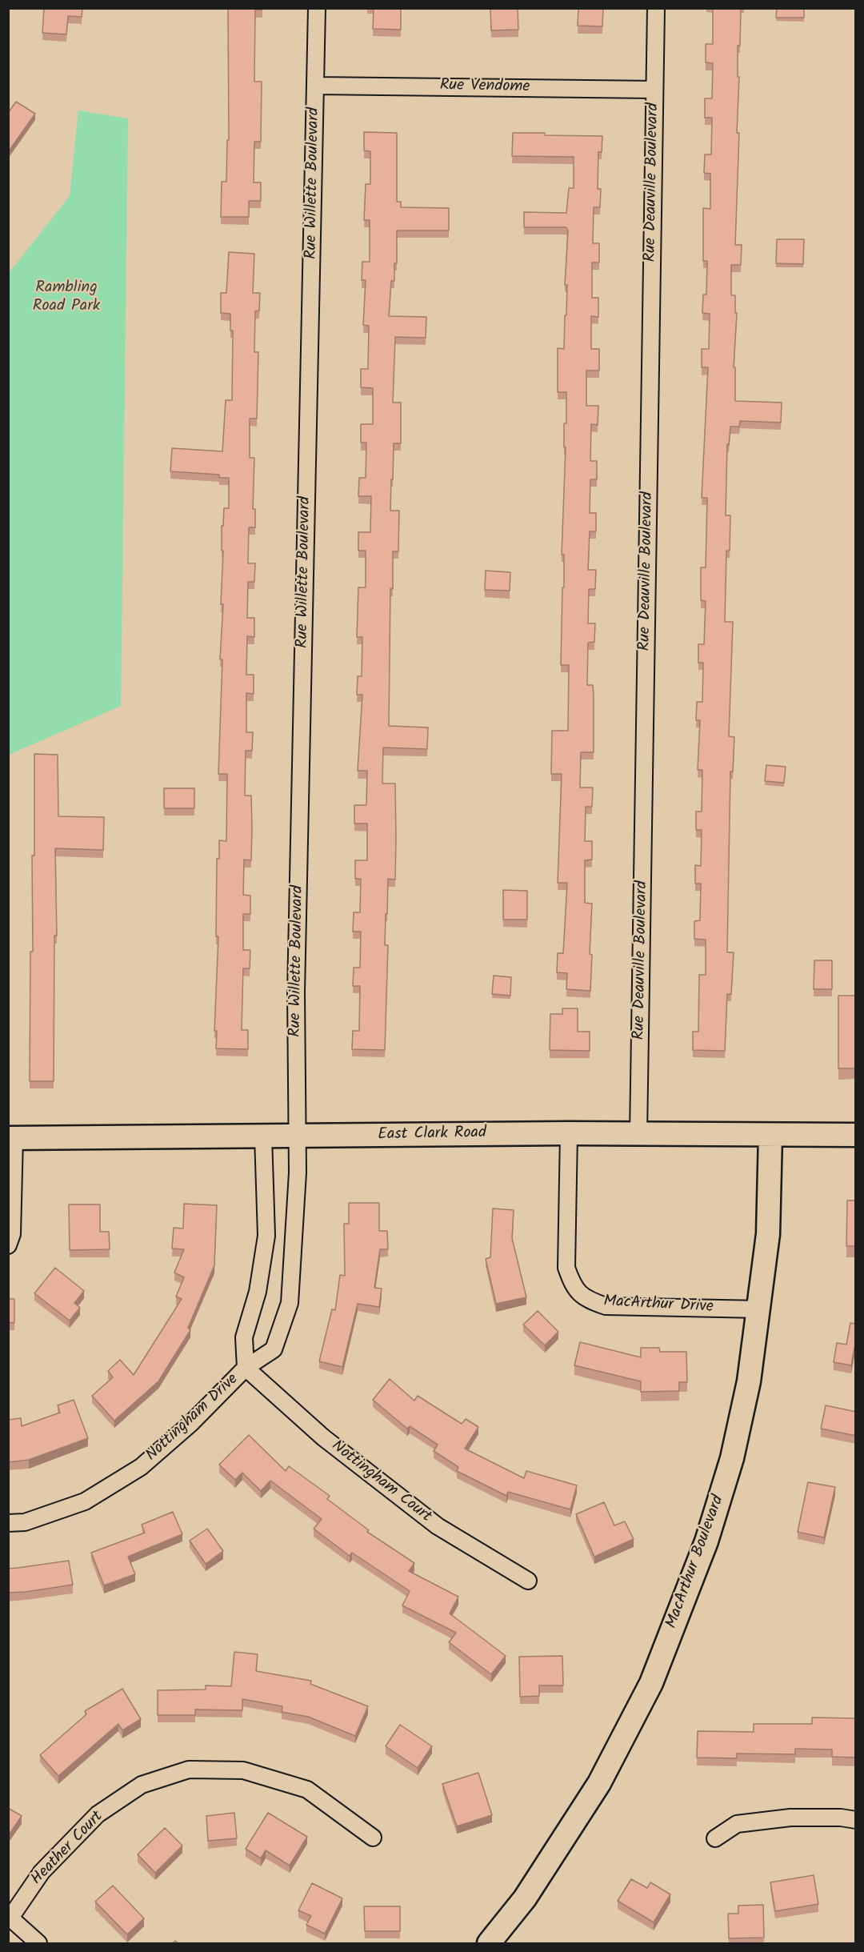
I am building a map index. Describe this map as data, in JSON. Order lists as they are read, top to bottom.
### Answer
{
  "streets": {
    "street": [
      "Rue Vendome",
      "Rue Deauville Boulevard",
      "Rue Willette Boulevard",
      "East Clark Road",
      "MacArthur Drive",
      "Nottingham Drive",
      "Nottingham Court",
      "MacArthur Boulevard",
      "Heather Court"
    ]
  },
  "crossings": [
    ["Rue Vendome", "Rue Deauville Boulevard"],
    ["Rue Vendome", "Rue Willette Boulevard"],
    ["Rue Deauville Boulevard", "East Clark Road"],
    ["Rue Willette Boulevard", "East Clark Road"],
    ["Rue Willette Boulevard", "Nottingham Drive"],
    ["East Clark Road", "MacArthur Drive"],
    ["East Clark Road", "Nottingham Drive"],
    ["East Clark Road", "MacArthur Boulevard"],
    ["MacArthur Drive", "MacArthur Boulevard"],
    ["Nottingham Drive", "Nottingham Court"]
  ],
  "parks": ["Rambling Road Park"]
}
